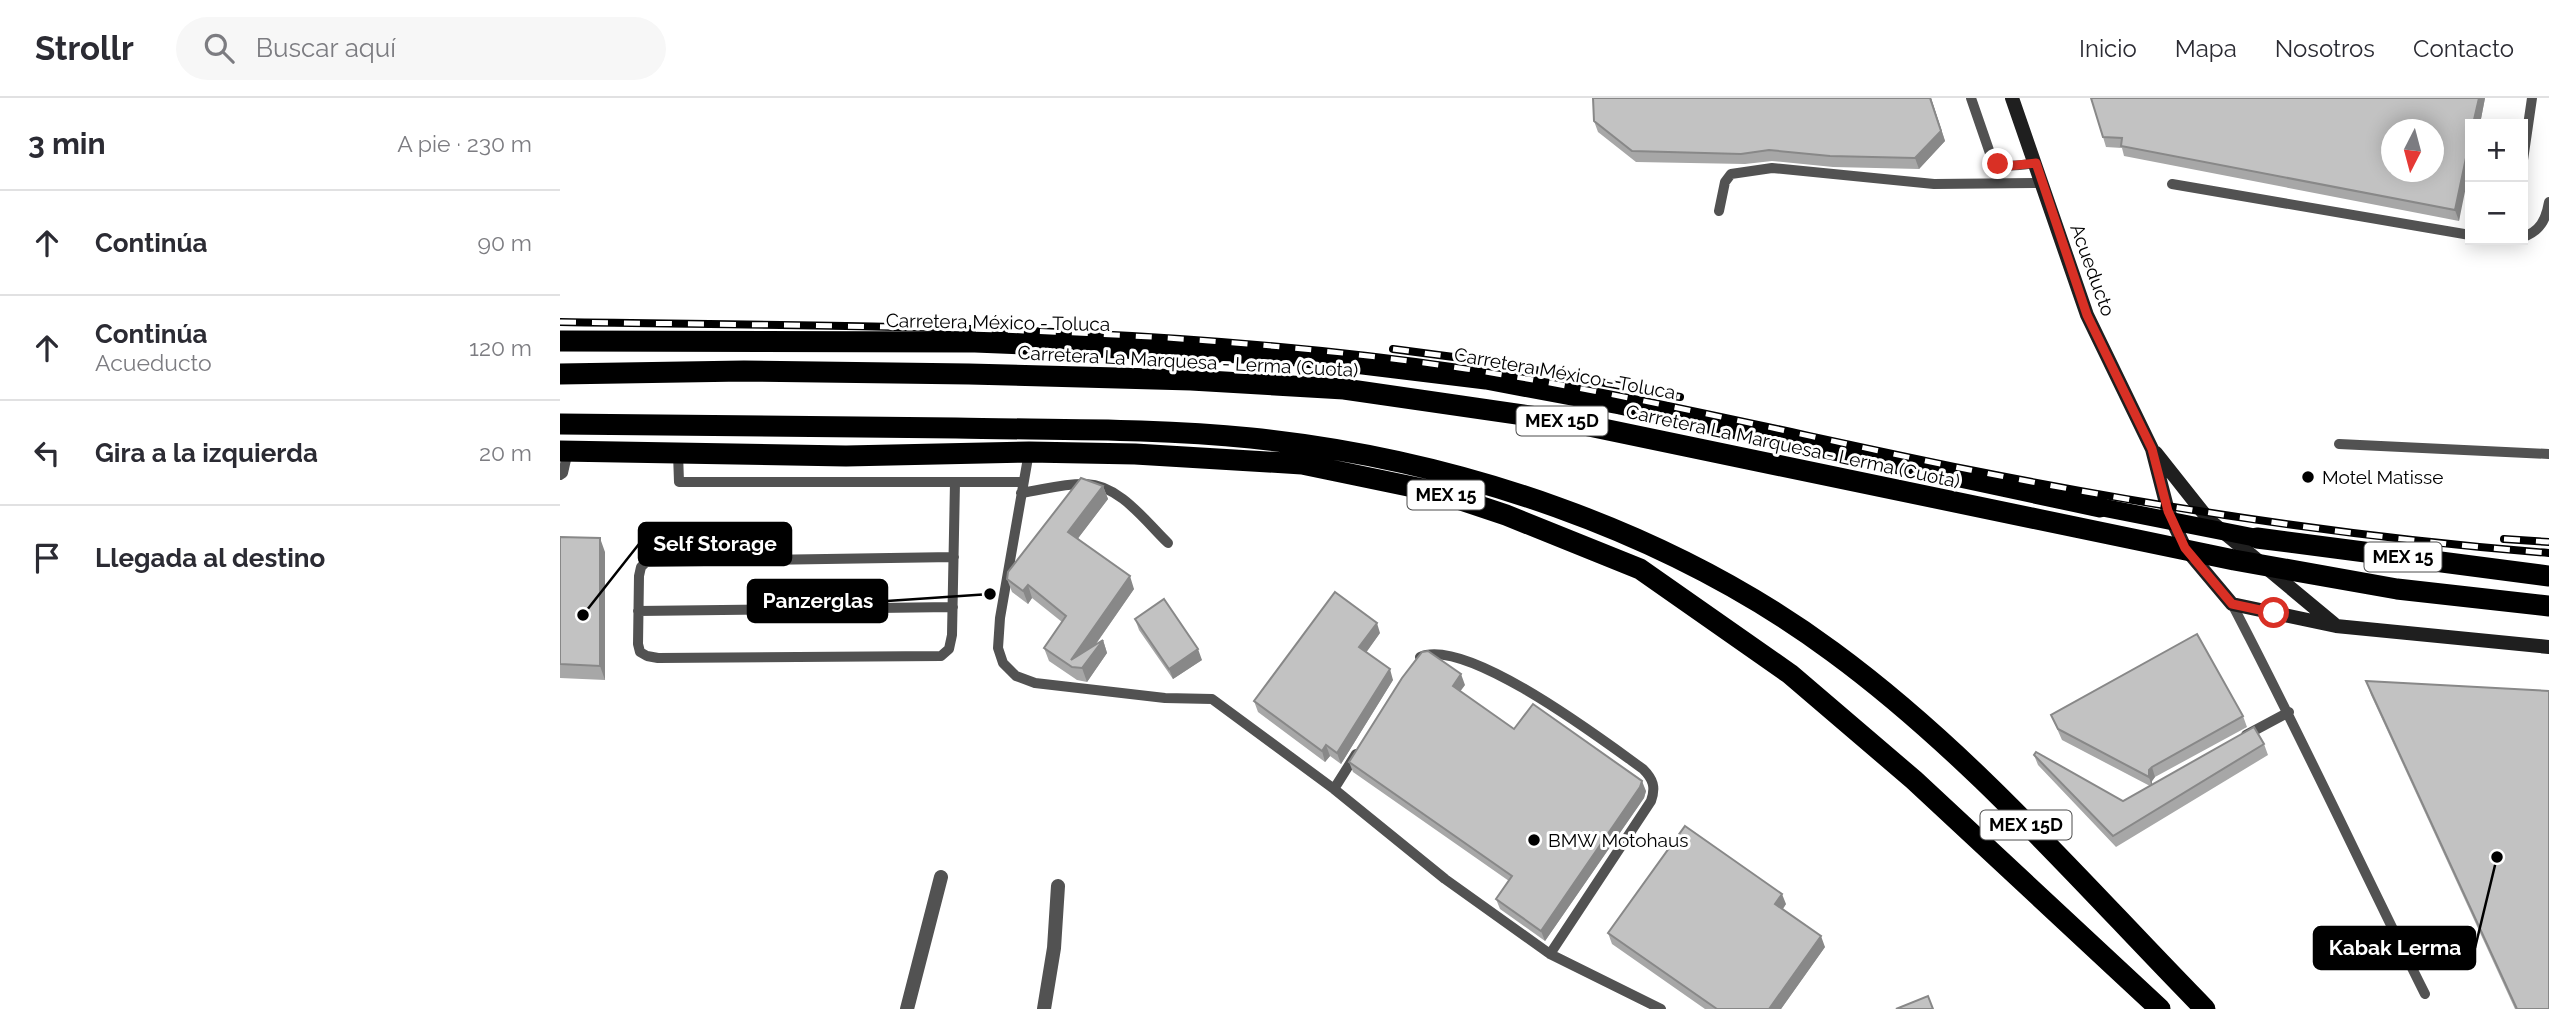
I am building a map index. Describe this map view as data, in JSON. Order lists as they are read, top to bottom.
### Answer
{
  "streets": {
    "highway": [
      "Carretera México - Toluca",
      "Carretera La Marquesa - Lerma (Cuota)",
      "MEX 15D",
      "MEX 15"
    ],
    "main road": ["Acueducto"]
  },
  "places": [
    "Motel Matisse",
    "Panzerglas",
    "Self Storage",
    "BMW Motohaus",
    "Kabak Lerma"
  ],
  "north": "bottom",
  "page": {
    "header": "Strollr",
    "search": "Buscar aquí",
    "nav": [
      "Inicio",
      "Mapa",
      "Nosotros",
      "Contacto"
    ],
    "heading": ["3 min", "A pie · 230 m"],
    "map_buttons": ["+", "−"],
    "list": [
      ["Continúa", "90 m"],
      ["Continúa", "Acueducto", "120 m"],
      ["Gira a la izquierda", "20 m"],
      "Llegada al destino"
    ]
  }
}
